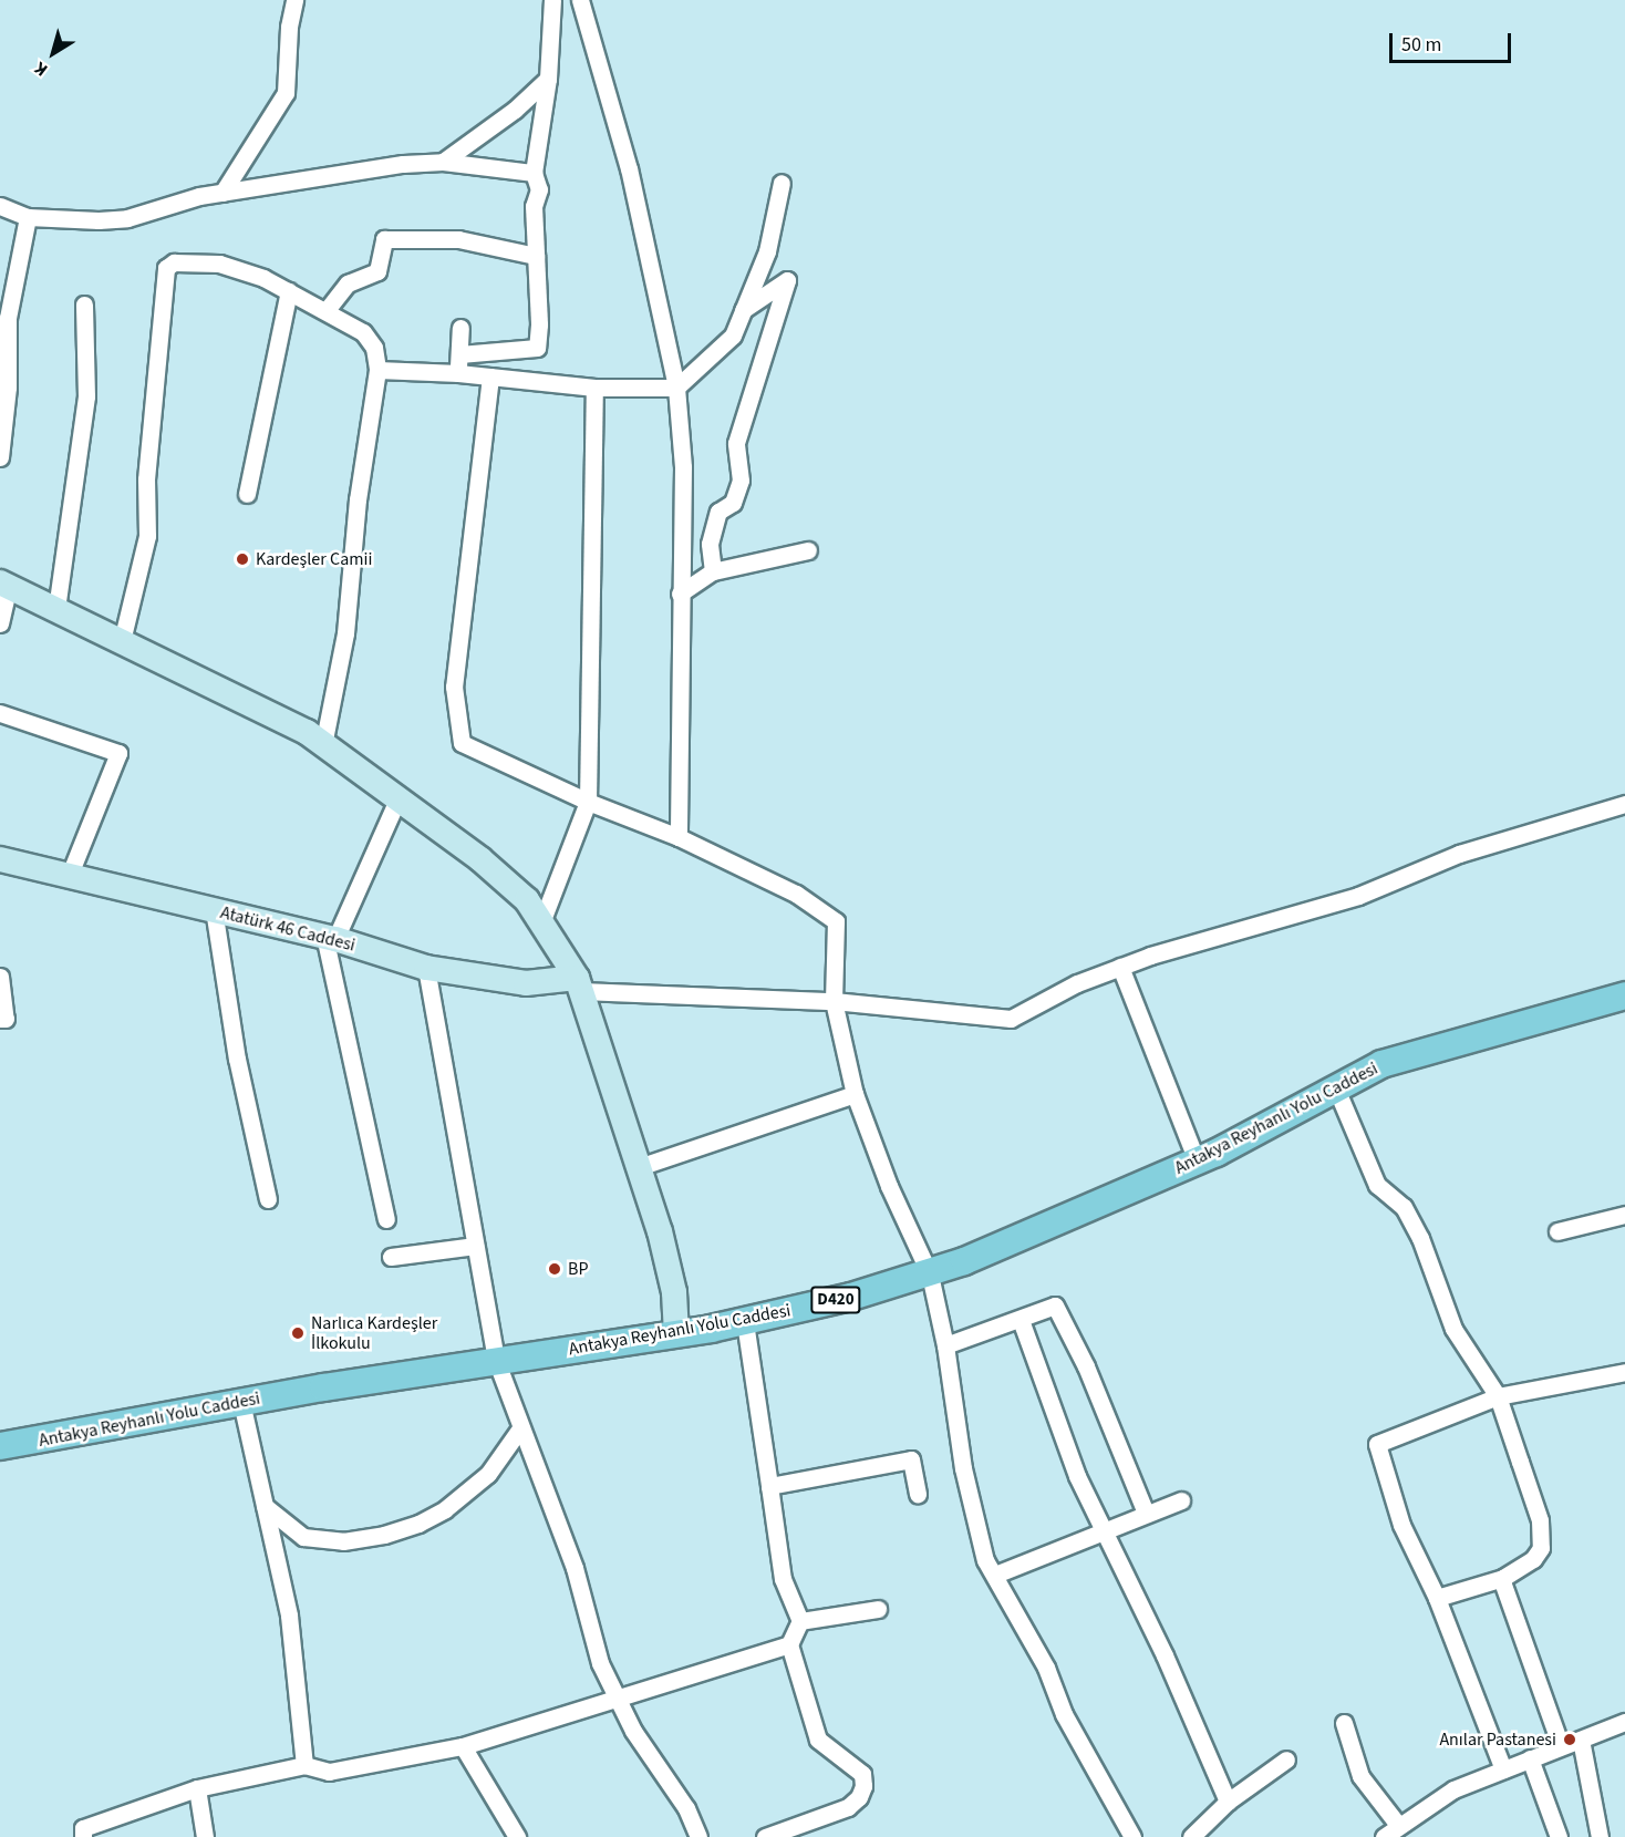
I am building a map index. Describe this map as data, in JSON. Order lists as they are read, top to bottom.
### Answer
{
  "streets": {
    "main road": ["Atatürk 46 Caddesi", "Antakya Reyhanlı Yolu Caddesi", "D420"]
  },
  "places": [
    "Kardeşler Camii",
    "BP",
    "Narlıca Kardeşler İlkokulu",
    "Anılar Pastanesi"
  ],
  "scale_bar": "50 m",
  "north": "bottom left"
}
